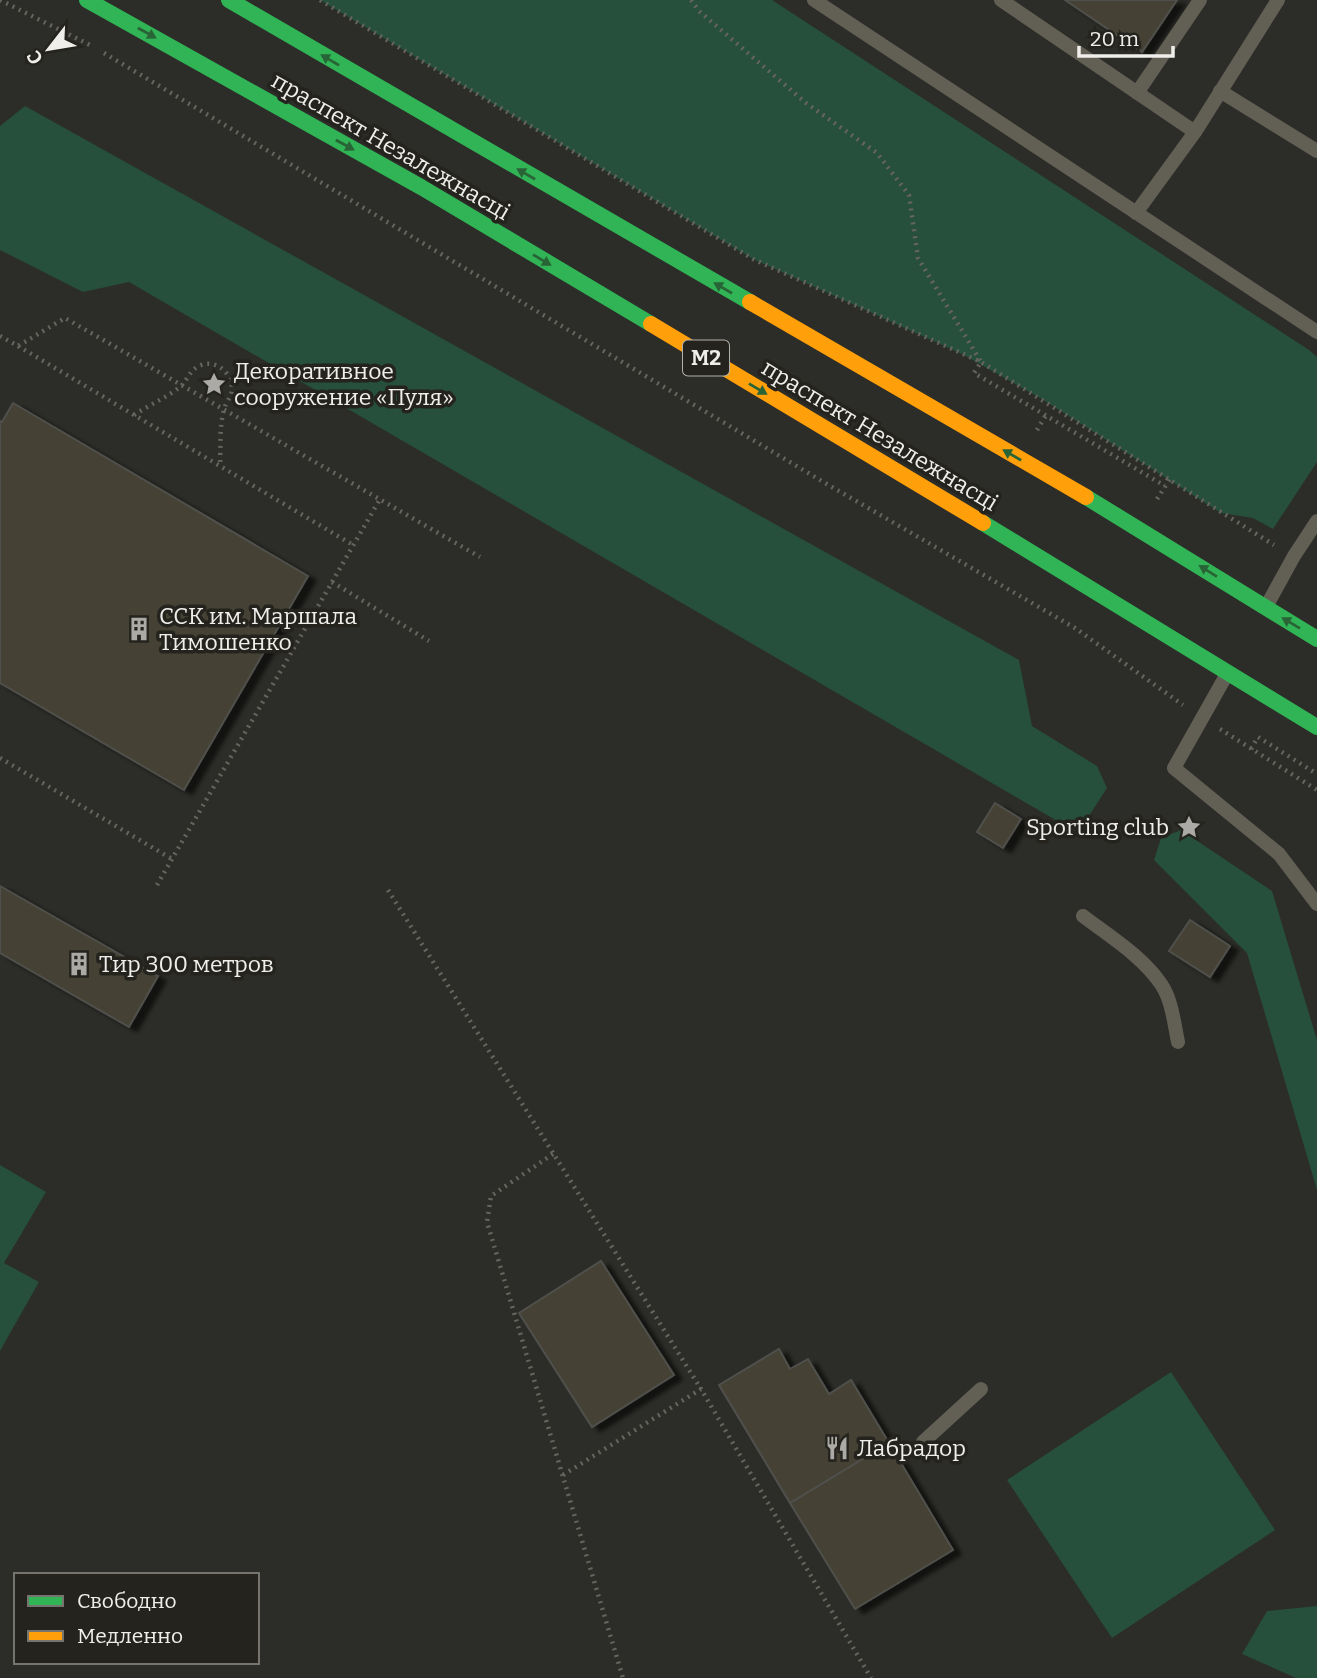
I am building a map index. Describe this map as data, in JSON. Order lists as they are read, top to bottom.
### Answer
{
  "streets": {
    "highway": ["праспект Незалежнасці", "М2"]
  },
  "places": {
    "place": ["Декоративное сооружение «Пуля»", "Sporting club"],
    "building": ["ССК им. Маршала Тимошенко", "Тир 300 метров"],
    "restaurant": ["Лабрадор"]
  },
  "legend": ["Свободно", "Медленно"],
  "scale_bar": "20 m",
  "north": "bottom left"
}
